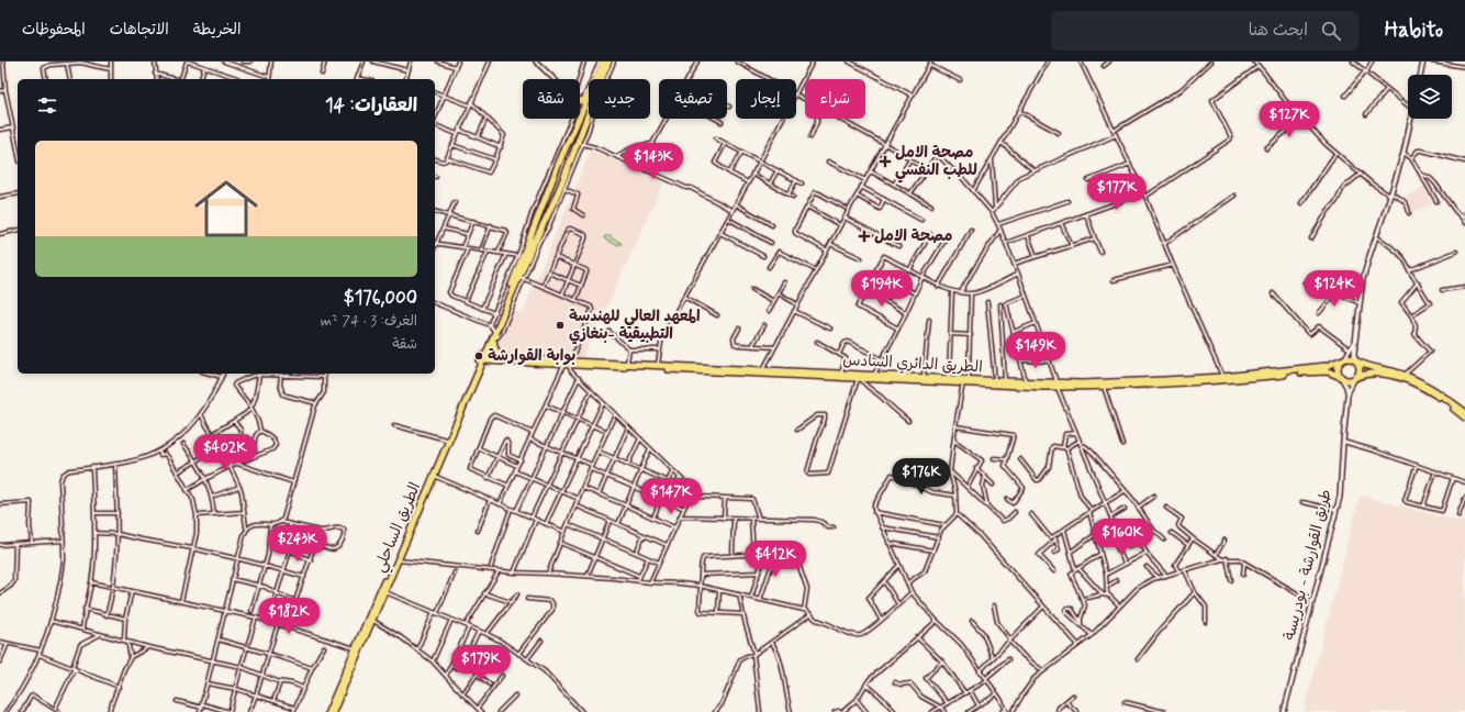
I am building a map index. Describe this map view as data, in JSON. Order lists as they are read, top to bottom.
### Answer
{
  "streets": {
    "highway": ["الطريق الدائري السادس", "الطريق الساحلي"],
    "main road": ["طريق القوارشة - بودريسة"]
  },
  "crossings": [
    ["الطريق الدائري السادس", "الطريق الساحلي"]
  ],
  "places": {
    "health": ["مصحة الامل للطب النفسي", "مصحة الامل"],
    "other": ["المعهد العالي للهندسة التطبيقية -بنغازي", "بوابة القوارشة"]
  },
  "page": {
    "header": "Habito",
    "search": "ابحث هنا",
    "nav": ["الخريطة", "الاتجاهات", "المحفوظات"],
    "chip": [
      "شراء",
      "إيجار",
      "تصفية",
      "جديد",
      "شقة"
    ],
    "heading": "العقارات: 14",
    "price": [
      "$127K",
      "$143K",
      "$177K",
      "$194K",
      "$124K",
      "$149K",
      "$402K",
      "$176K",
      "$147K",
      "$160K",
      "$243K",
      "$412K",
      "$182K",
      "$179K"
    ],
    "list": [
      {
        "name": "$176,000",
        "note": "الغرف: 3 · 74 m² · شقة"
      }
    ]
  }
}
